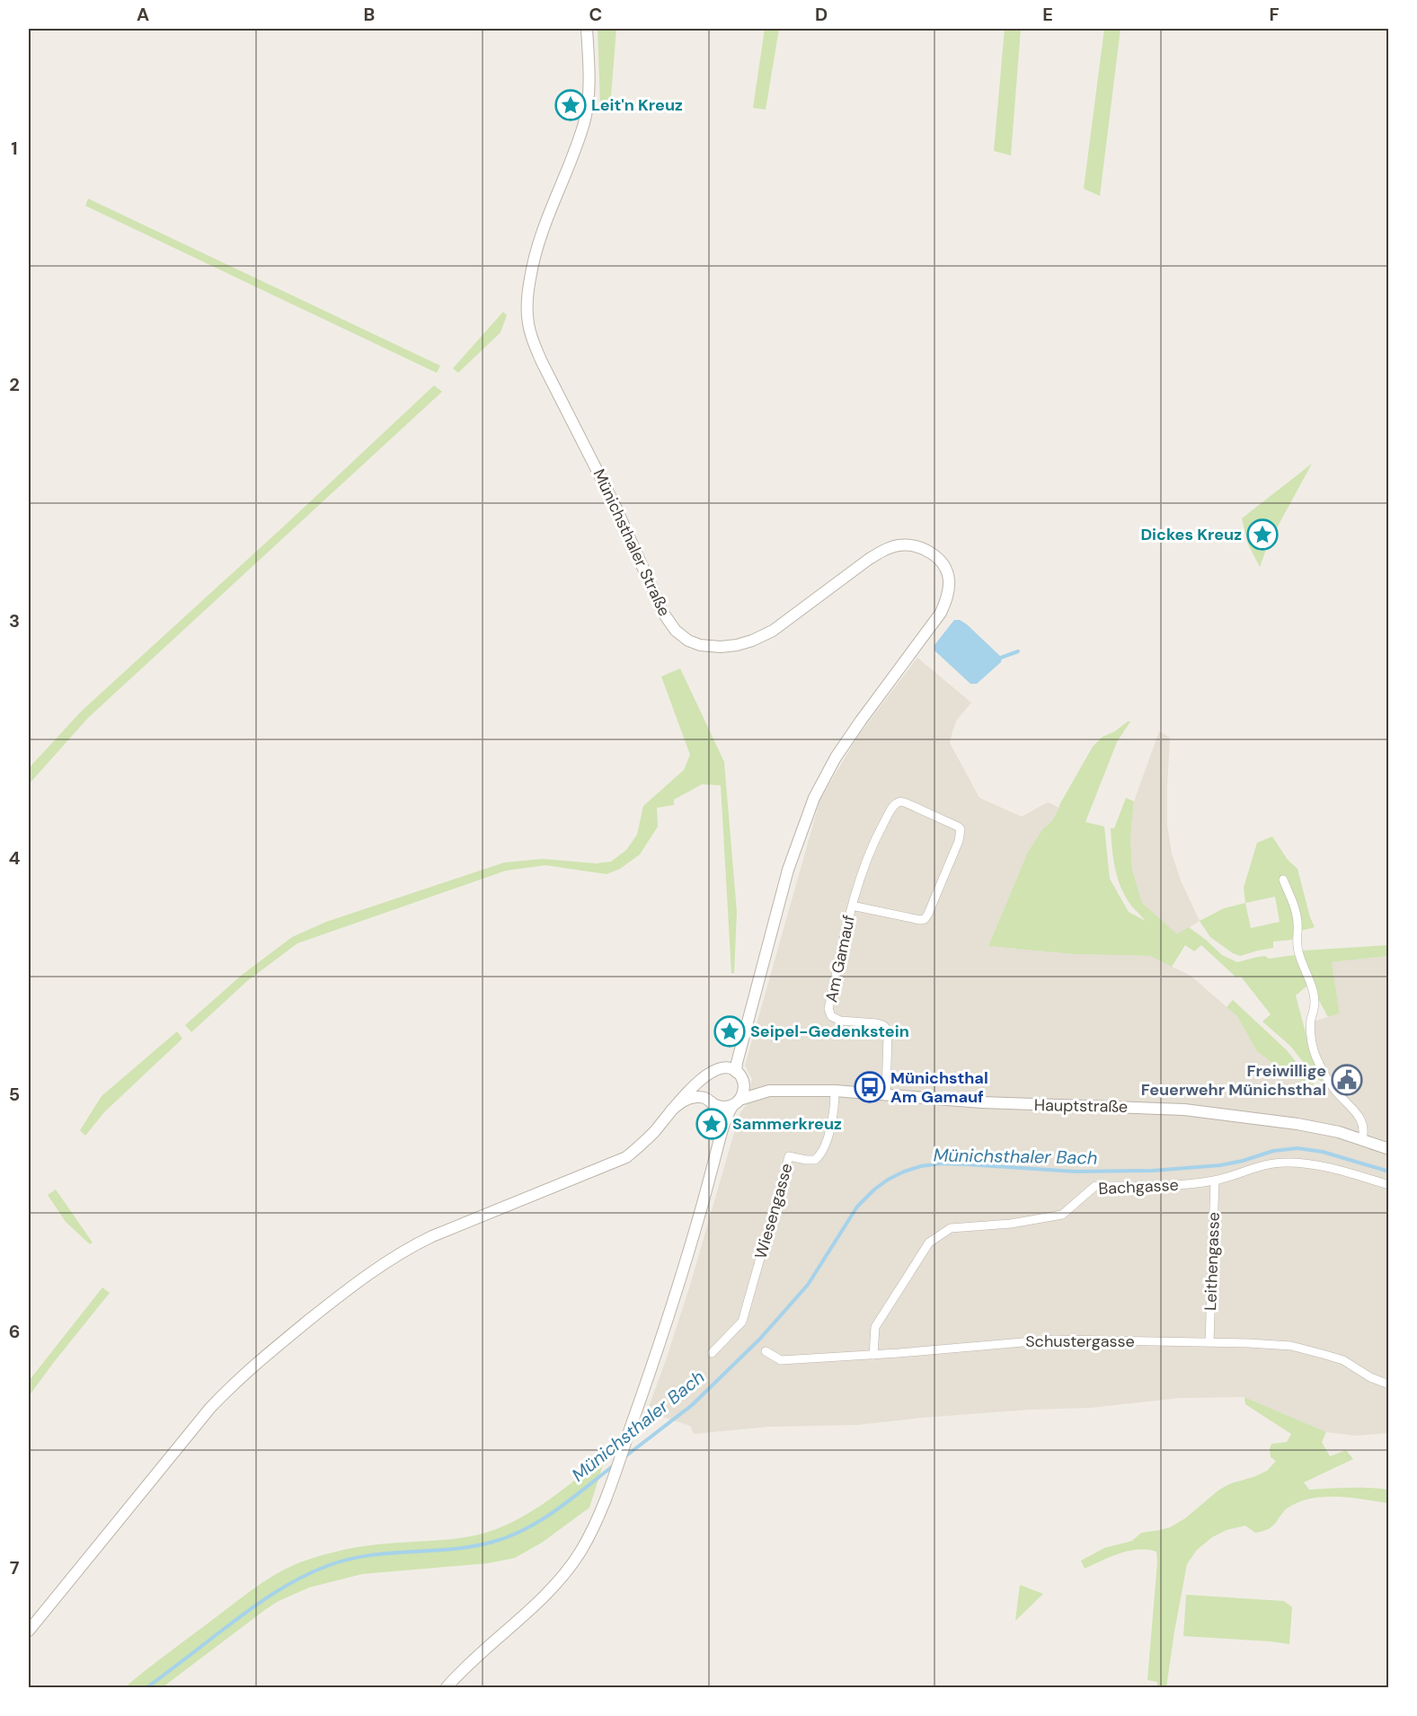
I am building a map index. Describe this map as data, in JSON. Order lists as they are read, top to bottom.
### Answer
{
  "streets": {
    "street": [
      "Münichsthaler Straße",
      "Am Gamauf",
      "Hauptstraße",
      "Bachgasse",
      "Wiesengasse",
      "Leithengasse",
      "Schustergasse"
    ]
  },
  "crossings": [
    ["Münichsthaler Straße", "Hauptstraße"],
    ["Am Gamauf", "Hauptstraße"],
    ["Hauptstraße", "Wiesengasse"],
    ["Bachgasse", "Leithengasse"],
    ["Bachgasse", "Schustergasse"],
    ["Leithengasse", "Schustergasse"]
  ],
  "water": ["Münichsthaler Bach"],
  "places": {
    "place": [
      "Leit'n Kreuz",
      "Dickes Kreuz",
      "Seipel-Gedenkstein",
      "Sammerkreuz"
    ],
    "public building": ["Freiwillige Feuerwehr Münichsthal"],
    "bus stop": ["Münichsthal Am Gamauf"]
  },
  "grid": {
    "columns": [
      "A",
      "B",
      "C",
      "D",
      "E",
      "F"
    ],
    "rows": [
      "1",
      "2",
      "3",
      "4",
      "5",
      "6",
      "7"
    ]
  }
}
